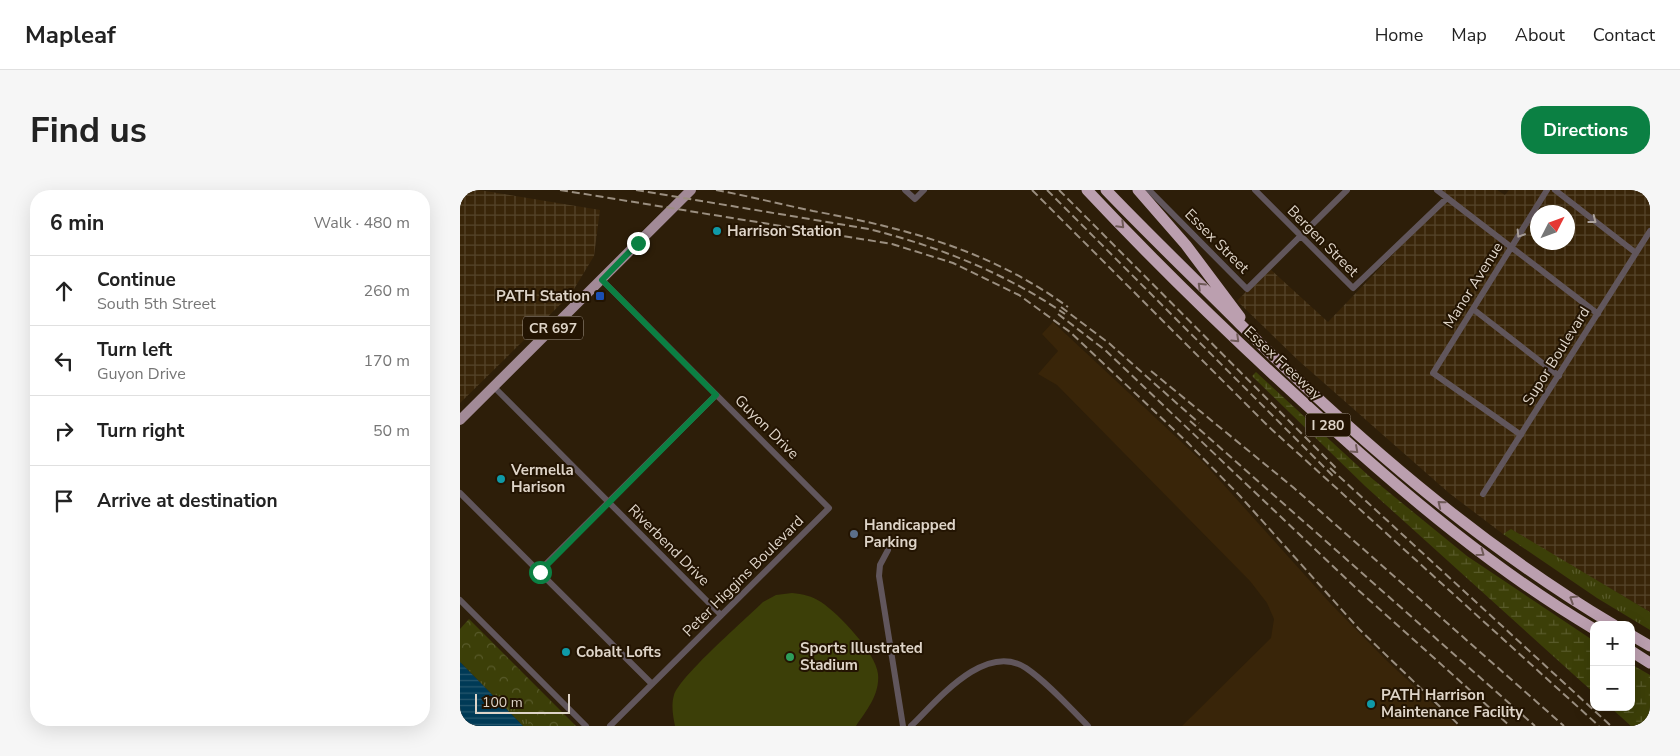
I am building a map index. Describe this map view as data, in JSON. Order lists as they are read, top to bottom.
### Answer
{
  "streets": {
    "highway": ["Essex Freeway", "I 280"],
    "main road": ["CR 697"],
    "street": [
      "Essex Street",
      "Bergen Street",
      "Manor Avenue",
      "Supor Boulevard",
      "Guyon Drive",
      "Riverbend Drive",
      "Peter Higgins Boulevard"
    ]
  },
  "crossings": [
    ["Essex Street", "Bergen Street"],
    ["Manor Avenue", "Supor Boulevard"],
    ["CR 697", "Guyon Drive"],
    ["CR 697", "Riverbend Drive"],
    ["Guyon Drive", "Peter Higgins Boulevard"],
    ["Riverbend Drive", "Peter Higgins Boulevard"]
  ],
  "places": {
    "other": [
      "Harrison Station",
      "Vermella Harison",
      "Handicapped Parking",
      "Cobalt Lofts",
      "Sports Illustrated Stadium",
      "PATH Harrison Maintenance Facility"
    ],
    "transit": ["PATH Station"]
  },
  "scale_bar": "100 m",
  "north": "top right",
  "page": {
    "header": "Mapleaf",
    "nav": [
      "Home",
      "Map",
      "About",
      "Contact"
    ],
    "buttons": "Directions",
    "title": "Find us",
    "heading": ["6 min", "Walk · 480 m"],
    "list": [
      ["Continue", "South 5th Street", "260 m"],
      ["Turn left", "Guyon Drive", "170 m"],
      ["Turn right", "50 m"],
      "Arrive at destination"
    ],
    "map_buttons": ["+", "−"],
    "scale": "100 m"
  }
}
